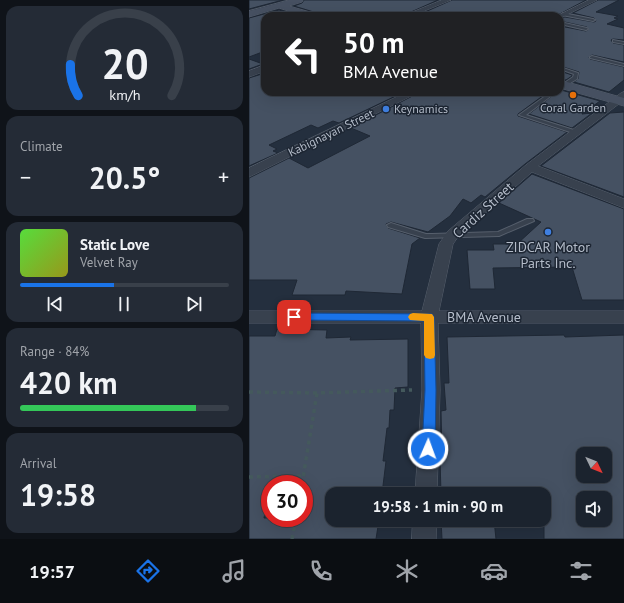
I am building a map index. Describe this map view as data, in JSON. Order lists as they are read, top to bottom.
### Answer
{
  "streets": {
    "street": ["Kabignayan Street", "Cardiz Street", "BMA Avenue"]
  },
  "crossings": [
    ["Cardiz Street", "BMA Avenue"]
  ],
  "places": ["Coral Garden", "Keynamics", "ZIDCAR Motor Parts Inc."],
  "north": "bottom right",
  "page": {
    "turn": ["50 m", "BMA Avenue"],
    "tile": [
      "Climate",
      ["Range · 84%", "420 km"],
      ["Arrival", "19:58"]
    ],
    "heat": ["−", "20.5°", "+"],
    "song": ["Static Love", "Velvet Ray"],
    "limit": "30",
    "trip": "19:58 · 1 min · 90 m",
    "tabs": "19:57",
    "gauge": ["20", "km/h"]
  }
}
